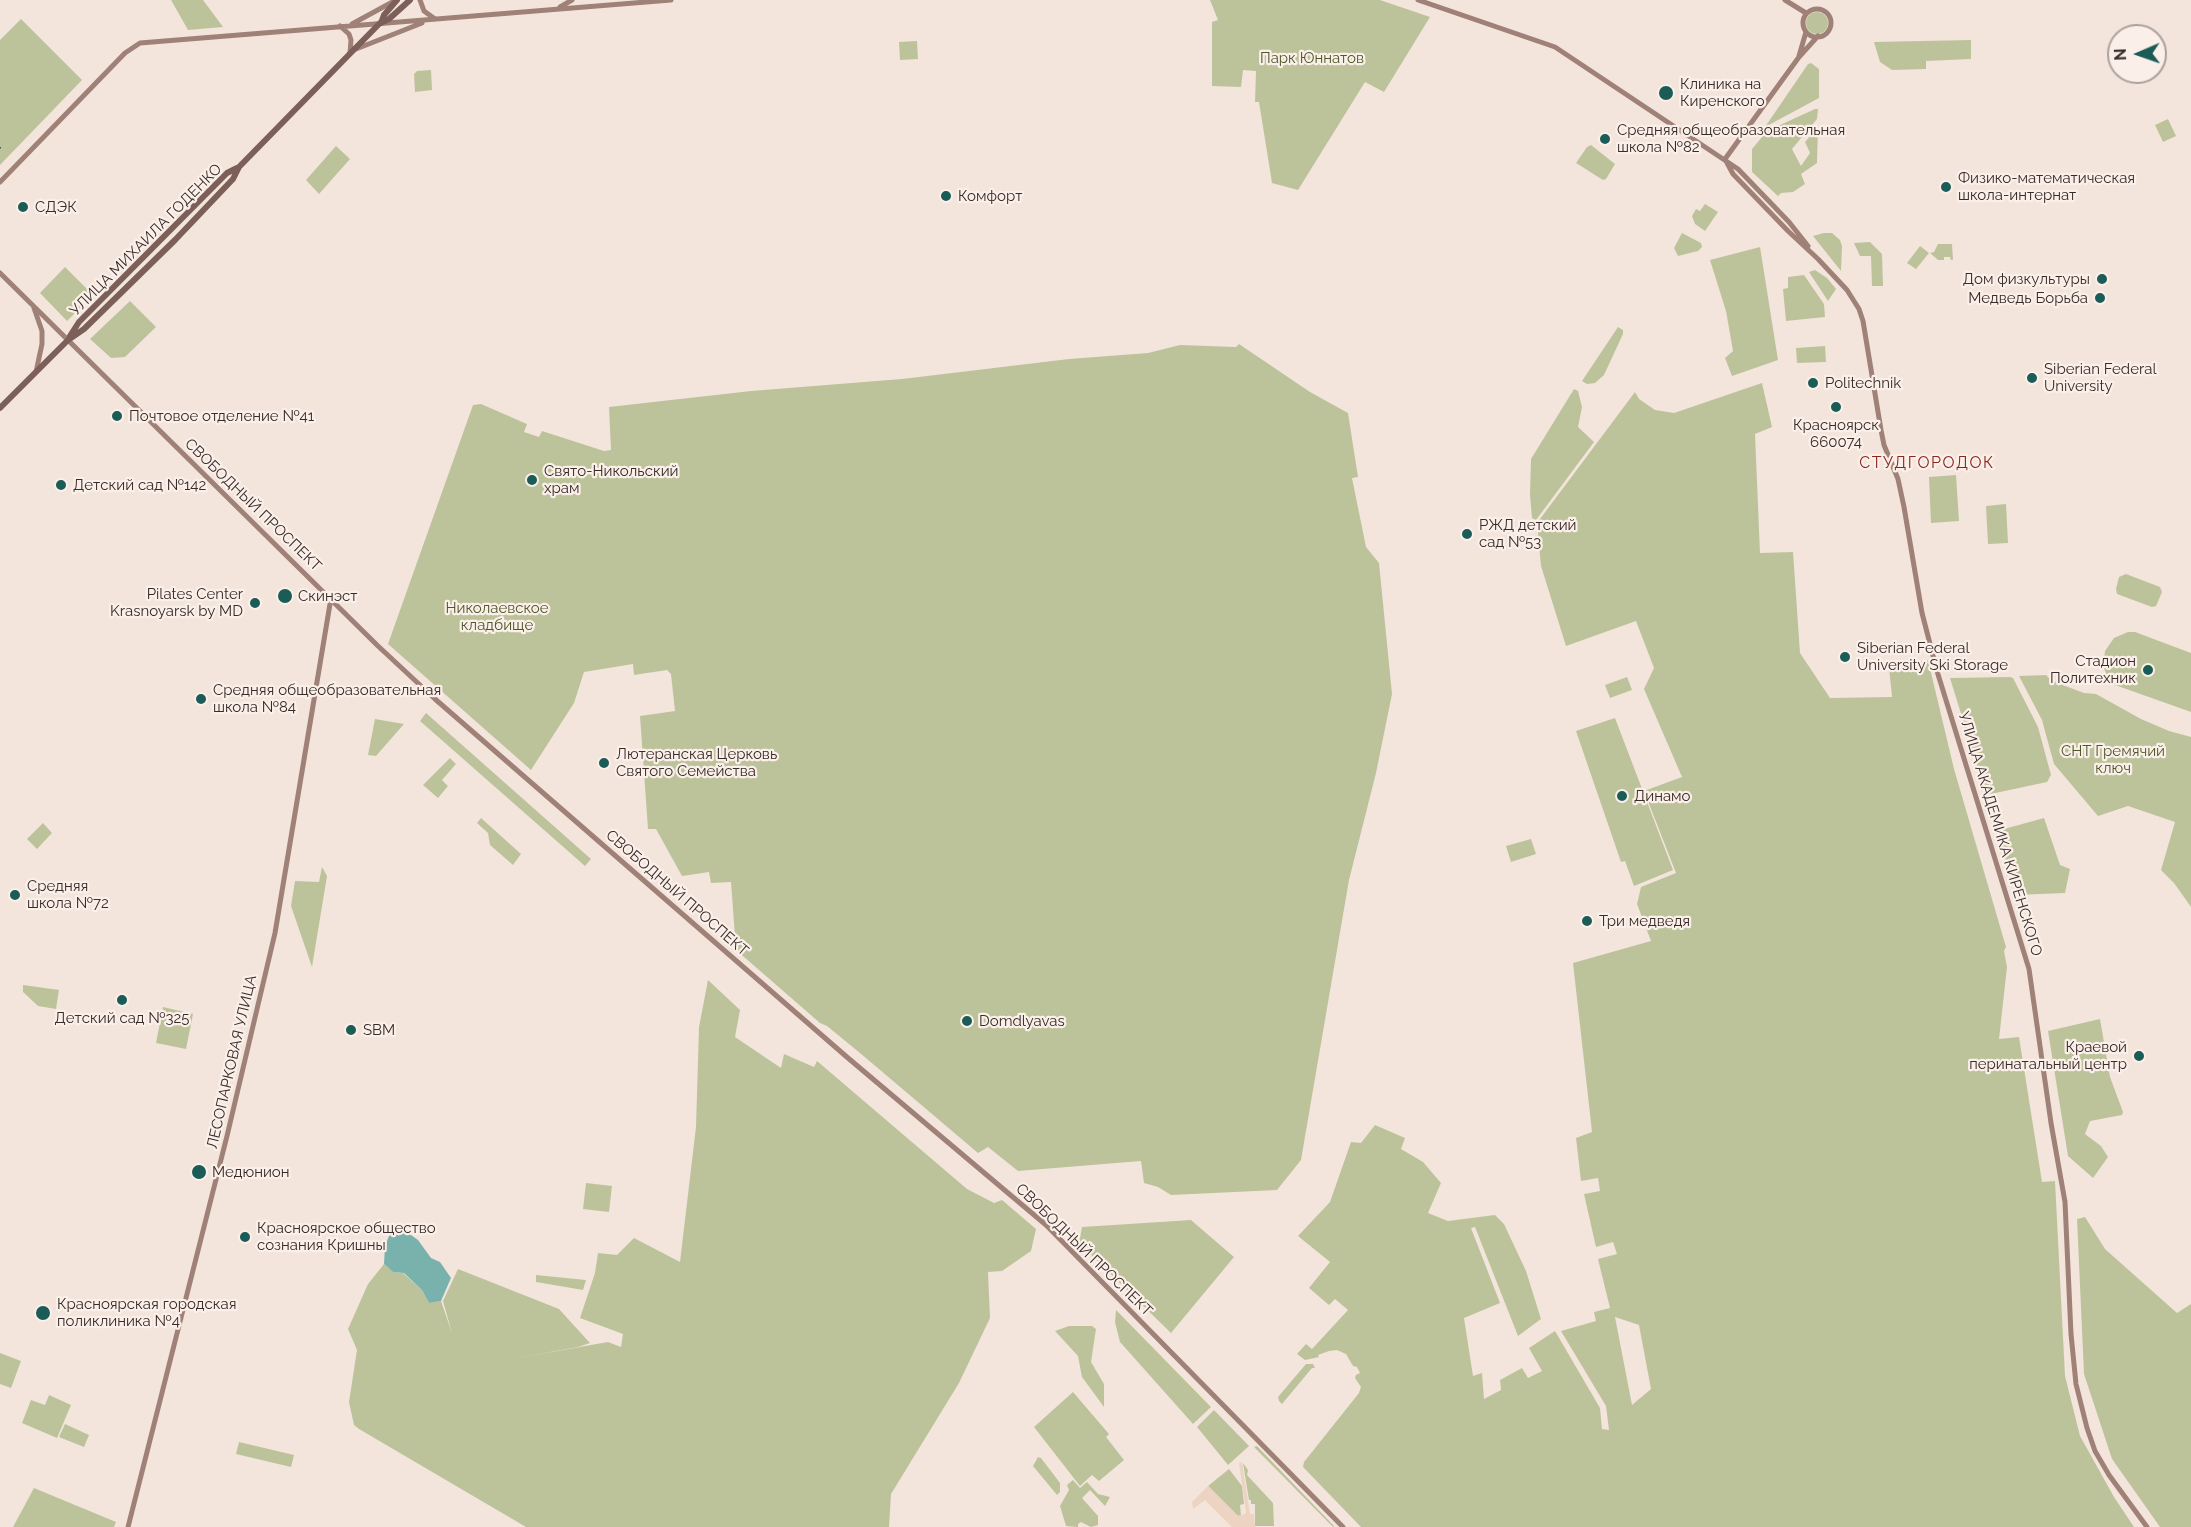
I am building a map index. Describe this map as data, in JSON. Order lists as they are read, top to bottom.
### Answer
{
  "streets": {
    "main road": [
      "УЛИЦА МИХАИЛА ГОДЕНКО",
      "СВОБОДНЫЙ ПРОСПЕКТ",
      "УЛИЦА АКАДЕМИКА КИРЕНСКОГО",
      "ЛЕСОПАРКОВАЯ УЛИЦА"
    ]
  },
  "crossings": [
    ["УЛИЦА МИХАИЛА ГОДЕНКО", "СВОБОДНЫЙ ПРОСПЕКТ"],
    ["СВОБОДНЫЙ ПРОСПЕКТ", "ЛЕСОПАРКОВАЯ УЛИЦА"]
  ],
  "districts": ["СТУДГОРОДОК"],
  "parks": ["Парк Юннатов", "Николаевское кладбище", "СНТ Гремячий ключ"],
  "places": [
    "Клиника на Киренского",
    "Средняя общеобразовательная школа №82",
    "Физико-математическая школа-интернат",
    "Комфорт",
    "СДЭК",
    "Дом физкультуры",
    "Медведь Борьба",
    "Siberian Federal University",
    "Politechnik",
    "Красноярск 660074",
    "Почтовое отделение №41",
    "Свято-Никольский храм",
    "Детский сад №142",
    "РЖД детский сад №53",
    "Скинэст",
    "Pilates Center Krasnoyarsk by MD",
    "Siberian Federal University Ski Storage",
    "Стадион Политехник",
    "Средняя общеобразовательная школа №84",
    "Лютеранская Церковь Святого Семейства",
    "Динамо",
    "Средняя школа №72",
    "Три медведя",
    "Детский сад №325",
    "Domdlyavas",
    "SBM",
    "Краевой перинатальный центр",
    "Медюнион",
    "Красноярское общество сознания Кришны",
    "Красноярская городская поликлиника №4"
  ],
  "north": "left"
}
